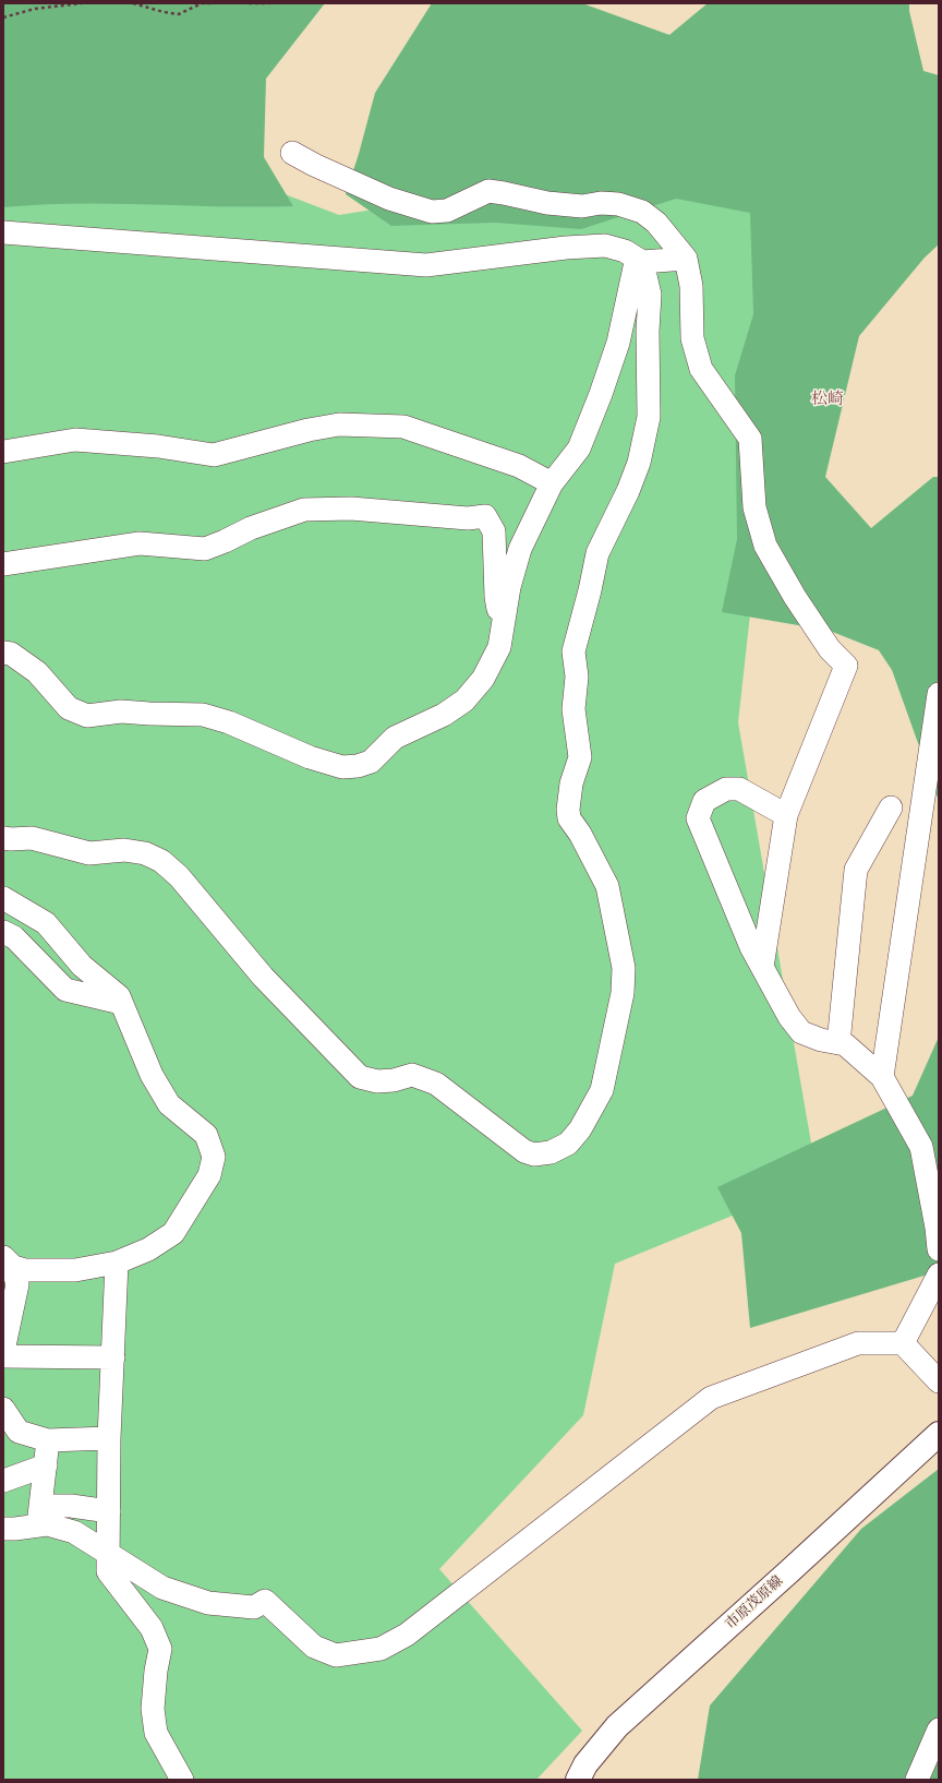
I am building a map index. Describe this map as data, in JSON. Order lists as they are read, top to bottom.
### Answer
{
  "streets": {
    "main road": ["市原茂原線"]
  },
  "districts": ["松崎"]
}
